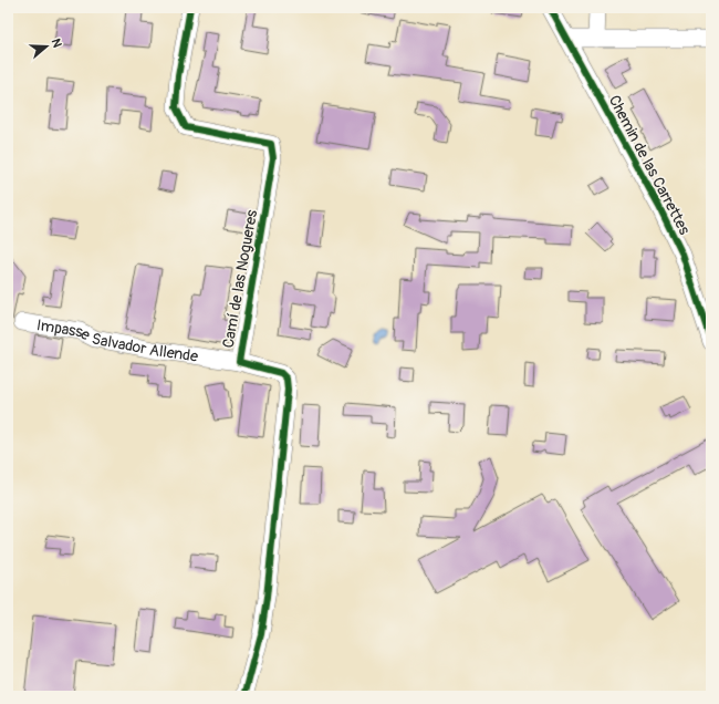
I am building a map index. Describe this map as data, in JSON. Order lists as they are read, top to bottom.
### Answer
{
  "streets": {
    "street": ["Chemin de las Carrettes", "Camí de las Nogueres", "Impasse Salvador Allende"]
  },
  "crossings": [
    ["Camí de las Nogueres", "Impasse Salvador Allende"]
  ],
  "north": "right"
}
